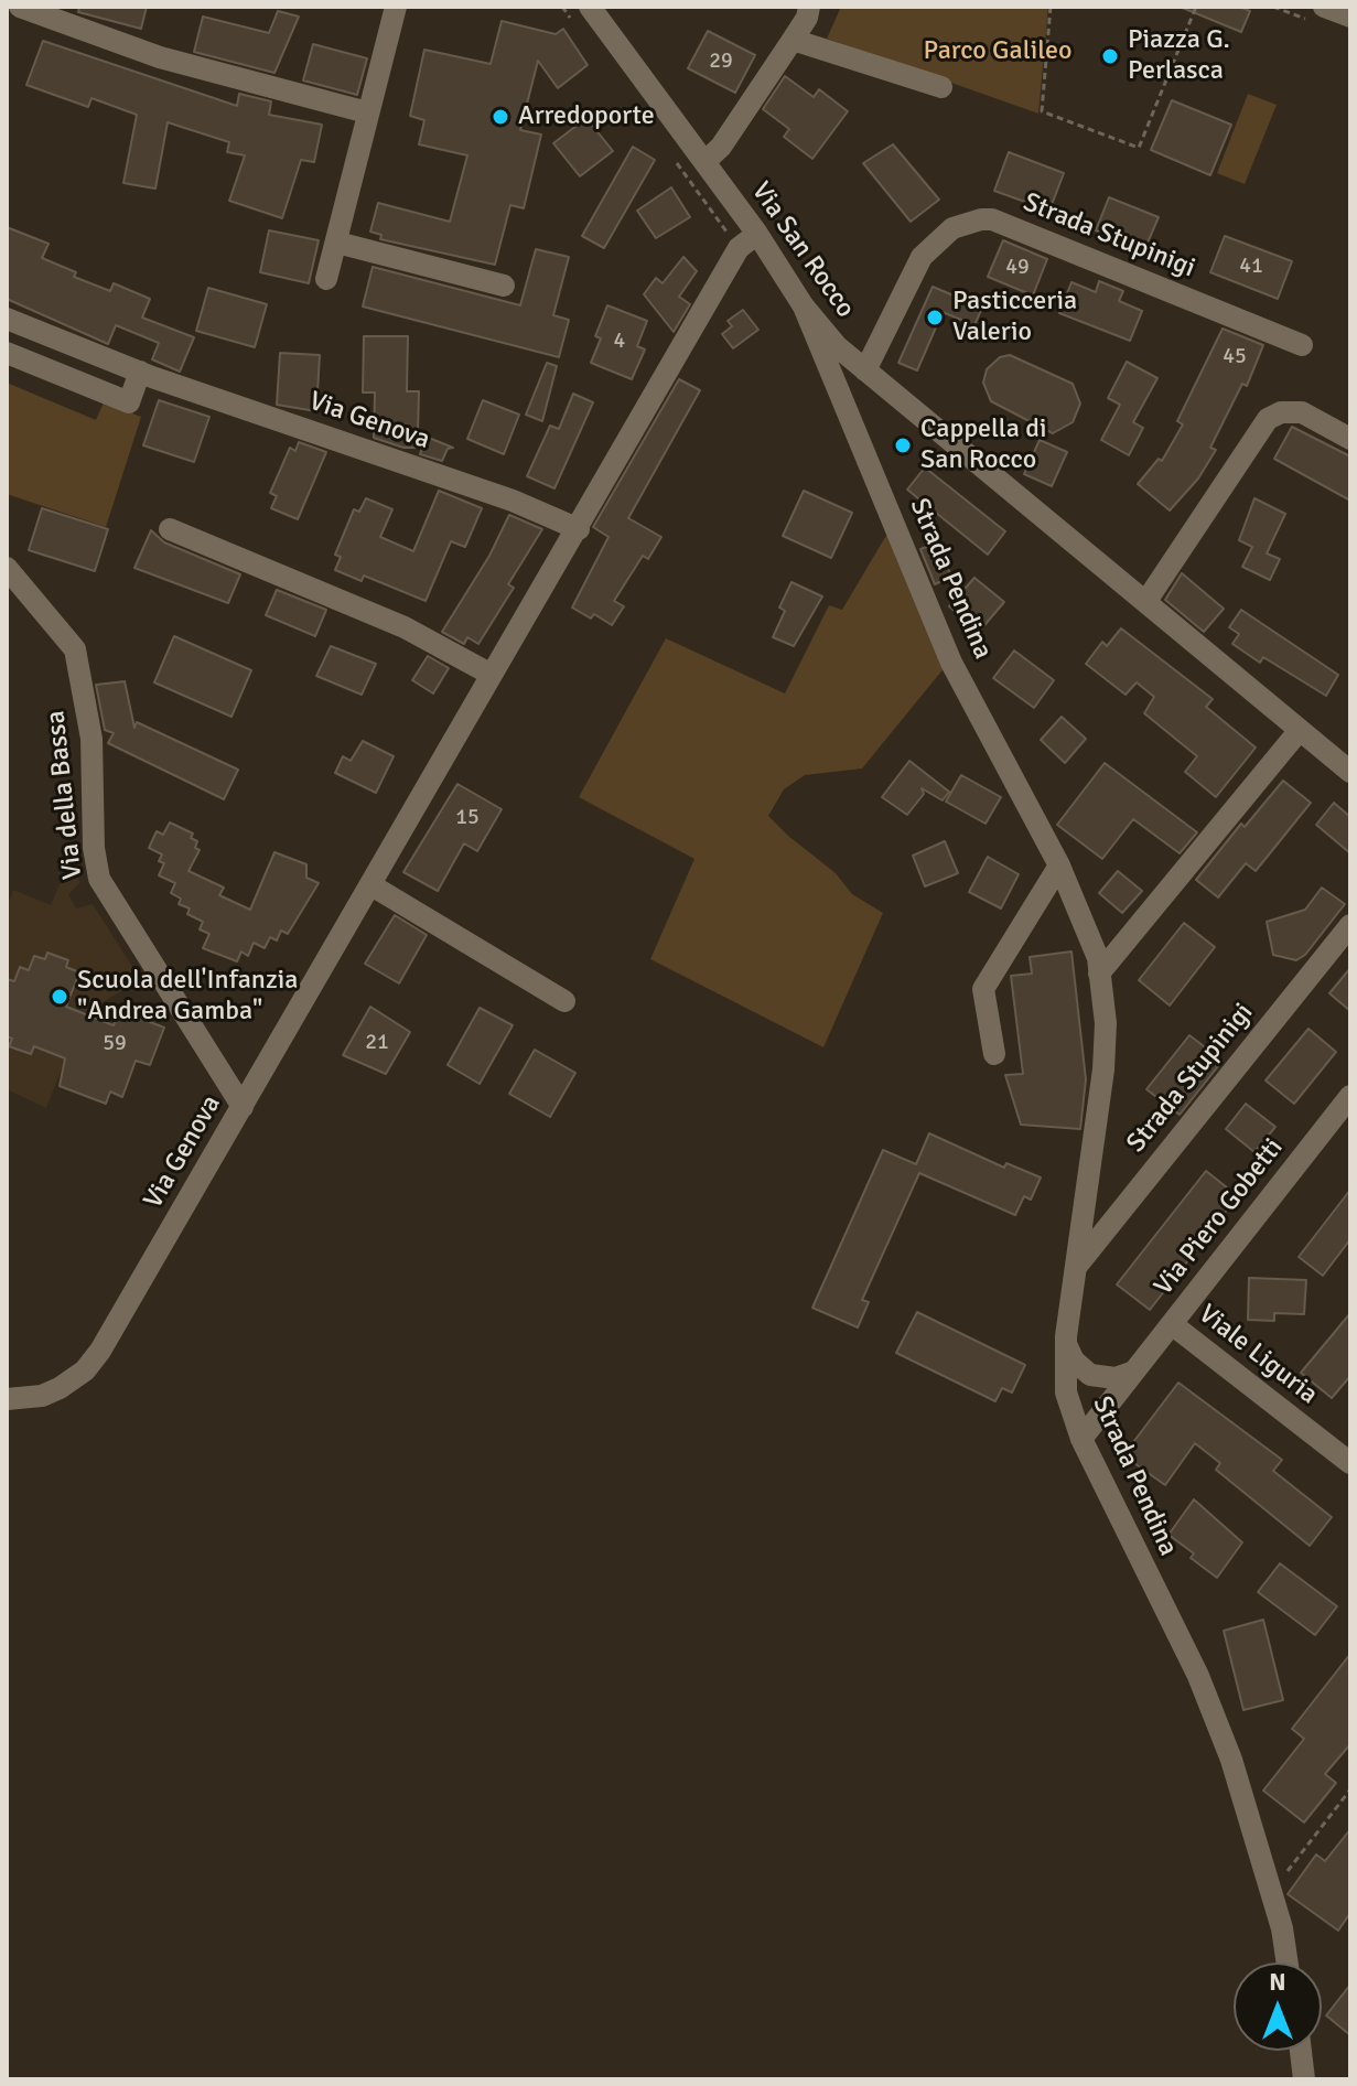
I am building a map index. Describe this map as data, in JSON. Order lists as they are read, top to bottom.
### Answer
{
  "streets": {
    "street": [
      "Strada Stupinigi",
      "Via San Rocco",
      "Via Genova",
      "Strada Pendina",
      "Via della Bassa",
      "Via Piero Gobetti",
      "Viale Liguria"
    ]
  },
  "crossings": [
    ["Strada Stupinigi", "Via San Rocco"],
    ["Strada Stupinigi", "Strada Pendina"],
    ["Via San Rocco", "Via Genova"],
    ["Via San Rocco", "Strada Pendina"],
    ["Via Genova", "Via della Bassa"],
    ["Strada Pendina", "Via Piero Gobetti"],
    ["Via Piero Gobetti", "Viale Liguria"]
  ],
  "parks": ["Parco Galileo"],
  "places": [
    "Piazza G. Perlasca",
    "Arredoporte",
    "Pasticceria Valerio",
    "Cappella di San Rocco",
    "Scuola dell'Infanzia \"Andrea Gamba\""
  ],
  "house_numbers": [
    "29",
    "41",
    "49",
    "4",
    "45",
    "15",
    "21",
    "59"
  ],
  "north": "top"
}
